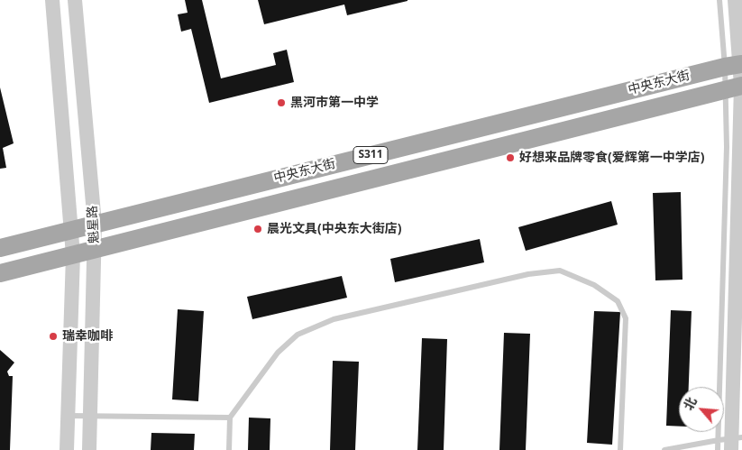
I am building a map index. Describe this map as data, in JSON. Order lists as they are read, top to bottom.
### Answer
{
  "streets": {
    "main road": ["中央东大街", "S311"],
    "street": ["魁星路"]
  },
  "crossings": [
    ["中央东大街", "魁星路"]
  ],
  "places": [
    "黑河市第一中学",
    "好想来品牌零食(爱辉第一中学店)",
    "晨光文具(中央东大街店)",
    "瑞幸咖啡"
  ],
  "north": "top left"
}
